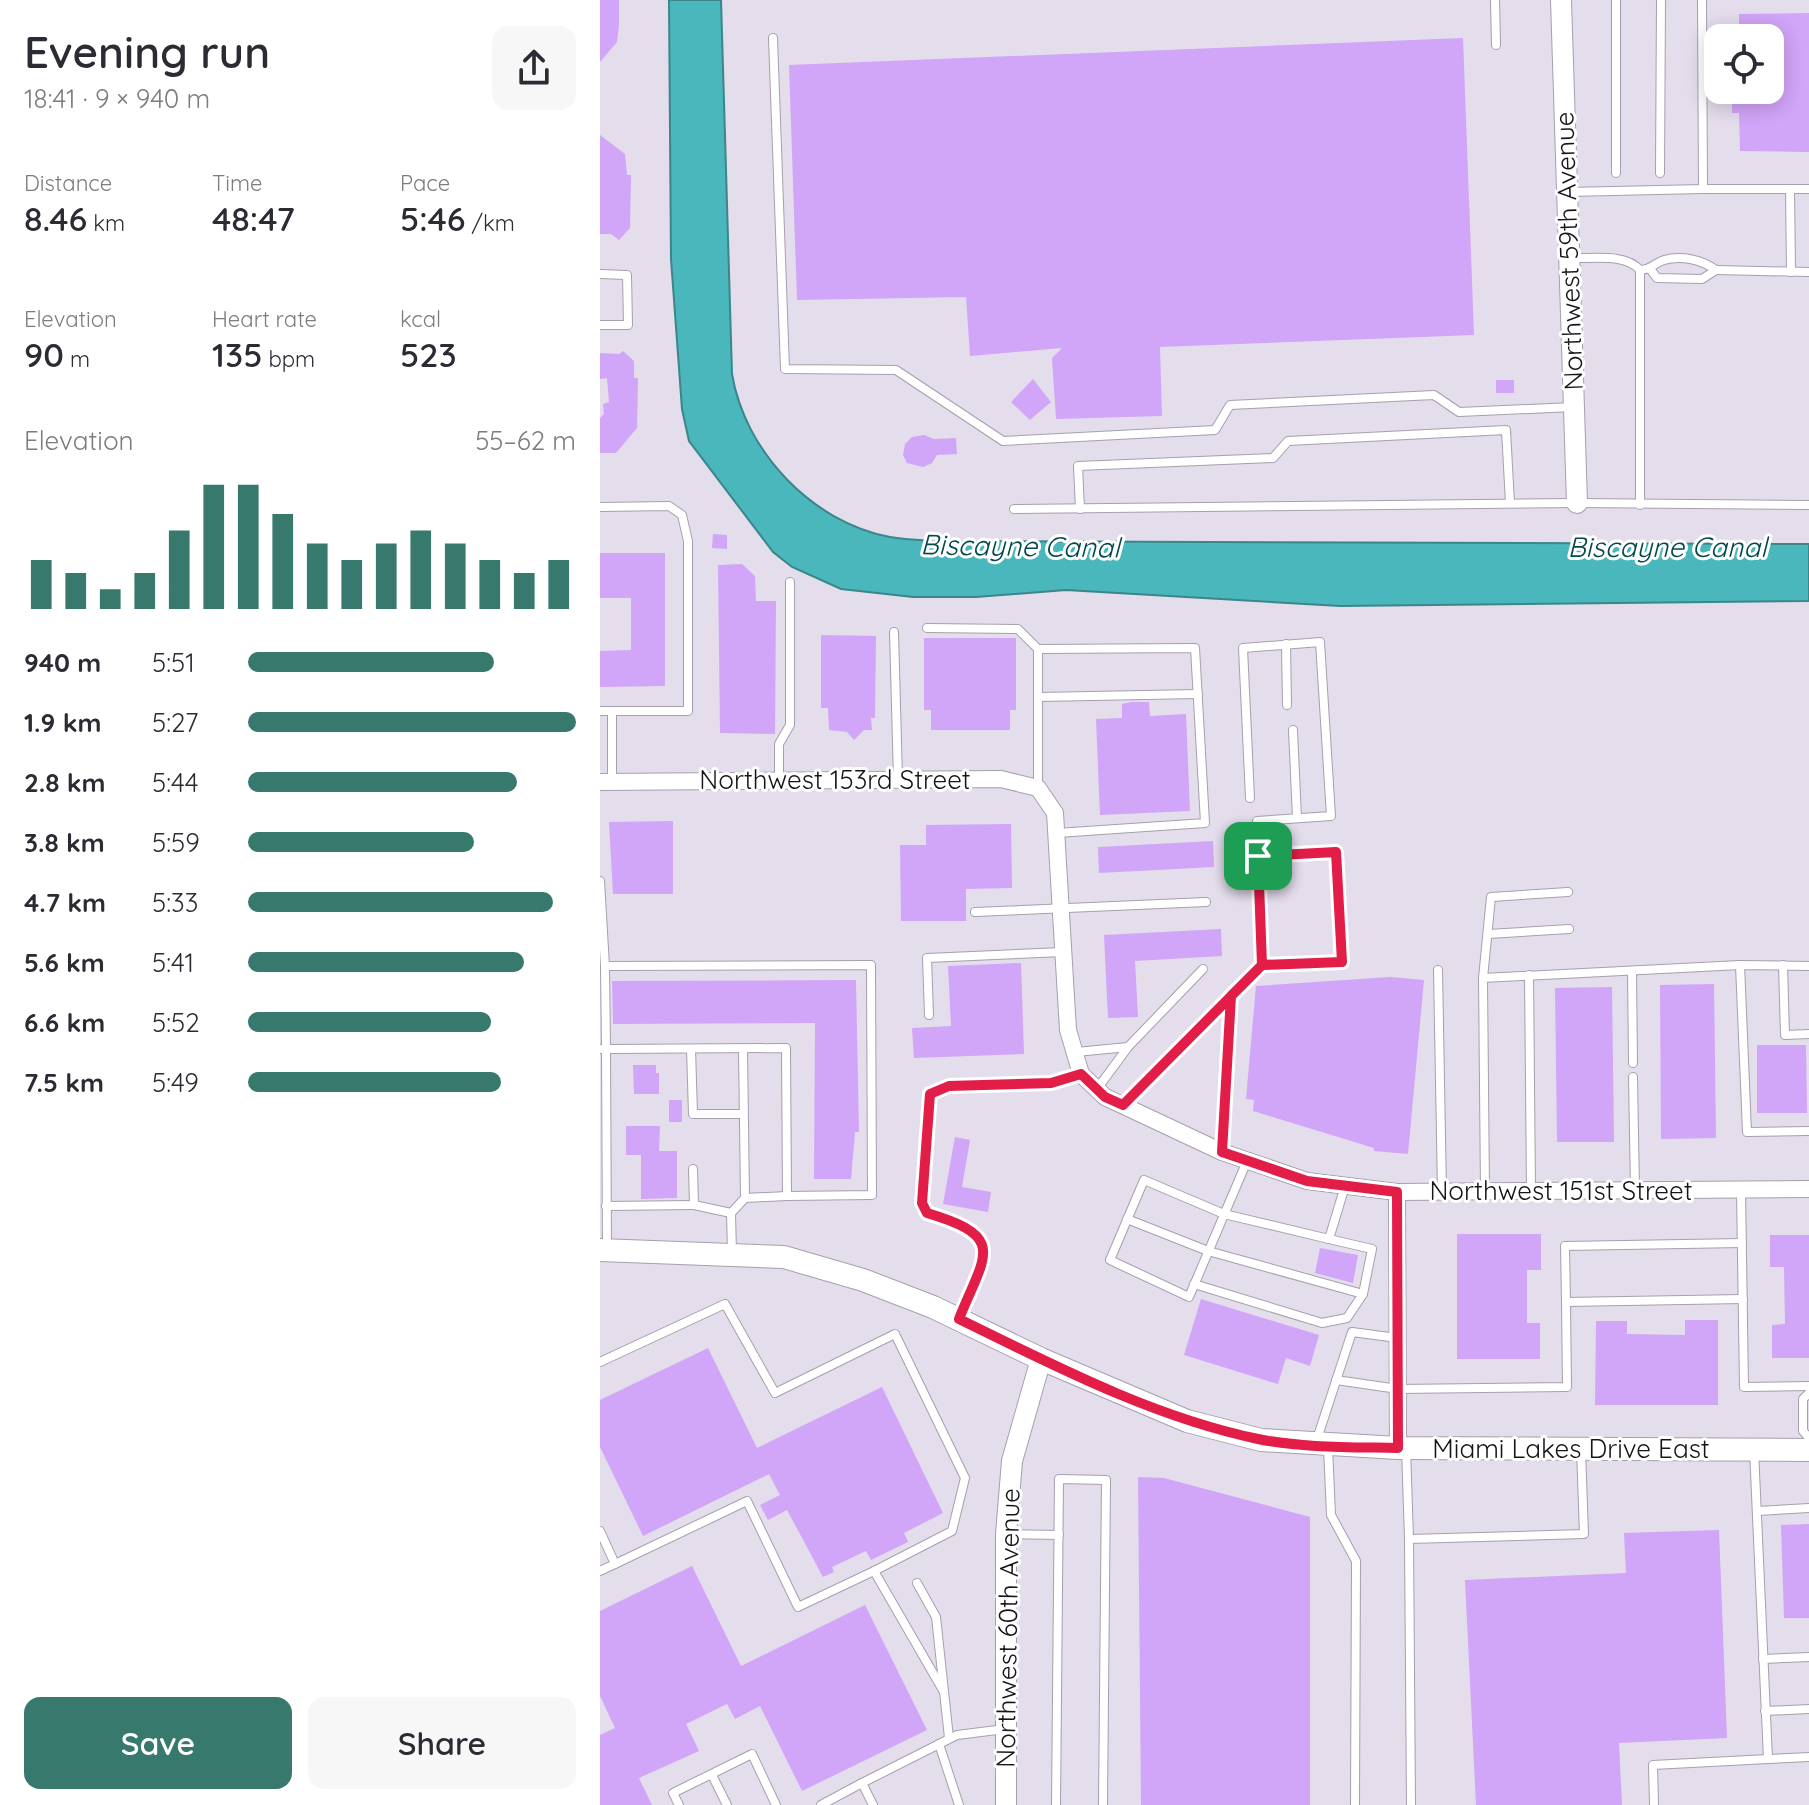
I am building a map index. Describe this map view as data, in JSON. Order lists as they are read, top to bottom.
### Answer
{
  "streets": {
    "main road": ["Miami Lakes Drive East"],
    "street": [
      "Northwest 59th Avenue",
      "Northwest 153rd Street",
      "Northwest 151st Street",
      "Northwest 60th Avenue"
    ]
  },
  "crossings": [
    ["Miami Lakes Drive East", "Northwest 60th Avenue"]
  ],
  "water": ["Biscayne Canal"],
  "page": {
    "heading": ["Evening run", "18:41 · 9 × 940 m"],
    "stats": [
      ["Distance", "8.46 km"],
      ["Time", "48:47"],
      ["Pace", "5:46 /km"],
      ["Elevation", "90 m"],
      ["Heart rate", "135 bpm"],
      ["kcal", "523"]
    ],
    "chart": ["Elevation", "55–62 m"],
    "list": [
      {
        "name": "940 m",
        "note": "5:51"
      },
      {
        "name": "1.9 km",
        "note": "5:27"
      },
      {
        "name": "2.8 km",
        "note": "5:44"
      },
      {
        "name": "3.8 km",
        "note": "5:59"
      },
      {
        "name": "4.7 km",
        "note": "5:33"
      },
      {
        "name": "5.6 km",
        "note": "5:41"
      },
      {
        "name": "6.6 km",
        "note": "5:52"
      },
      {
        "name": "7.5 km",
        "note": "5:49"
      }
    ],
    "buttons": ["Save", "Share"]
  }
}
